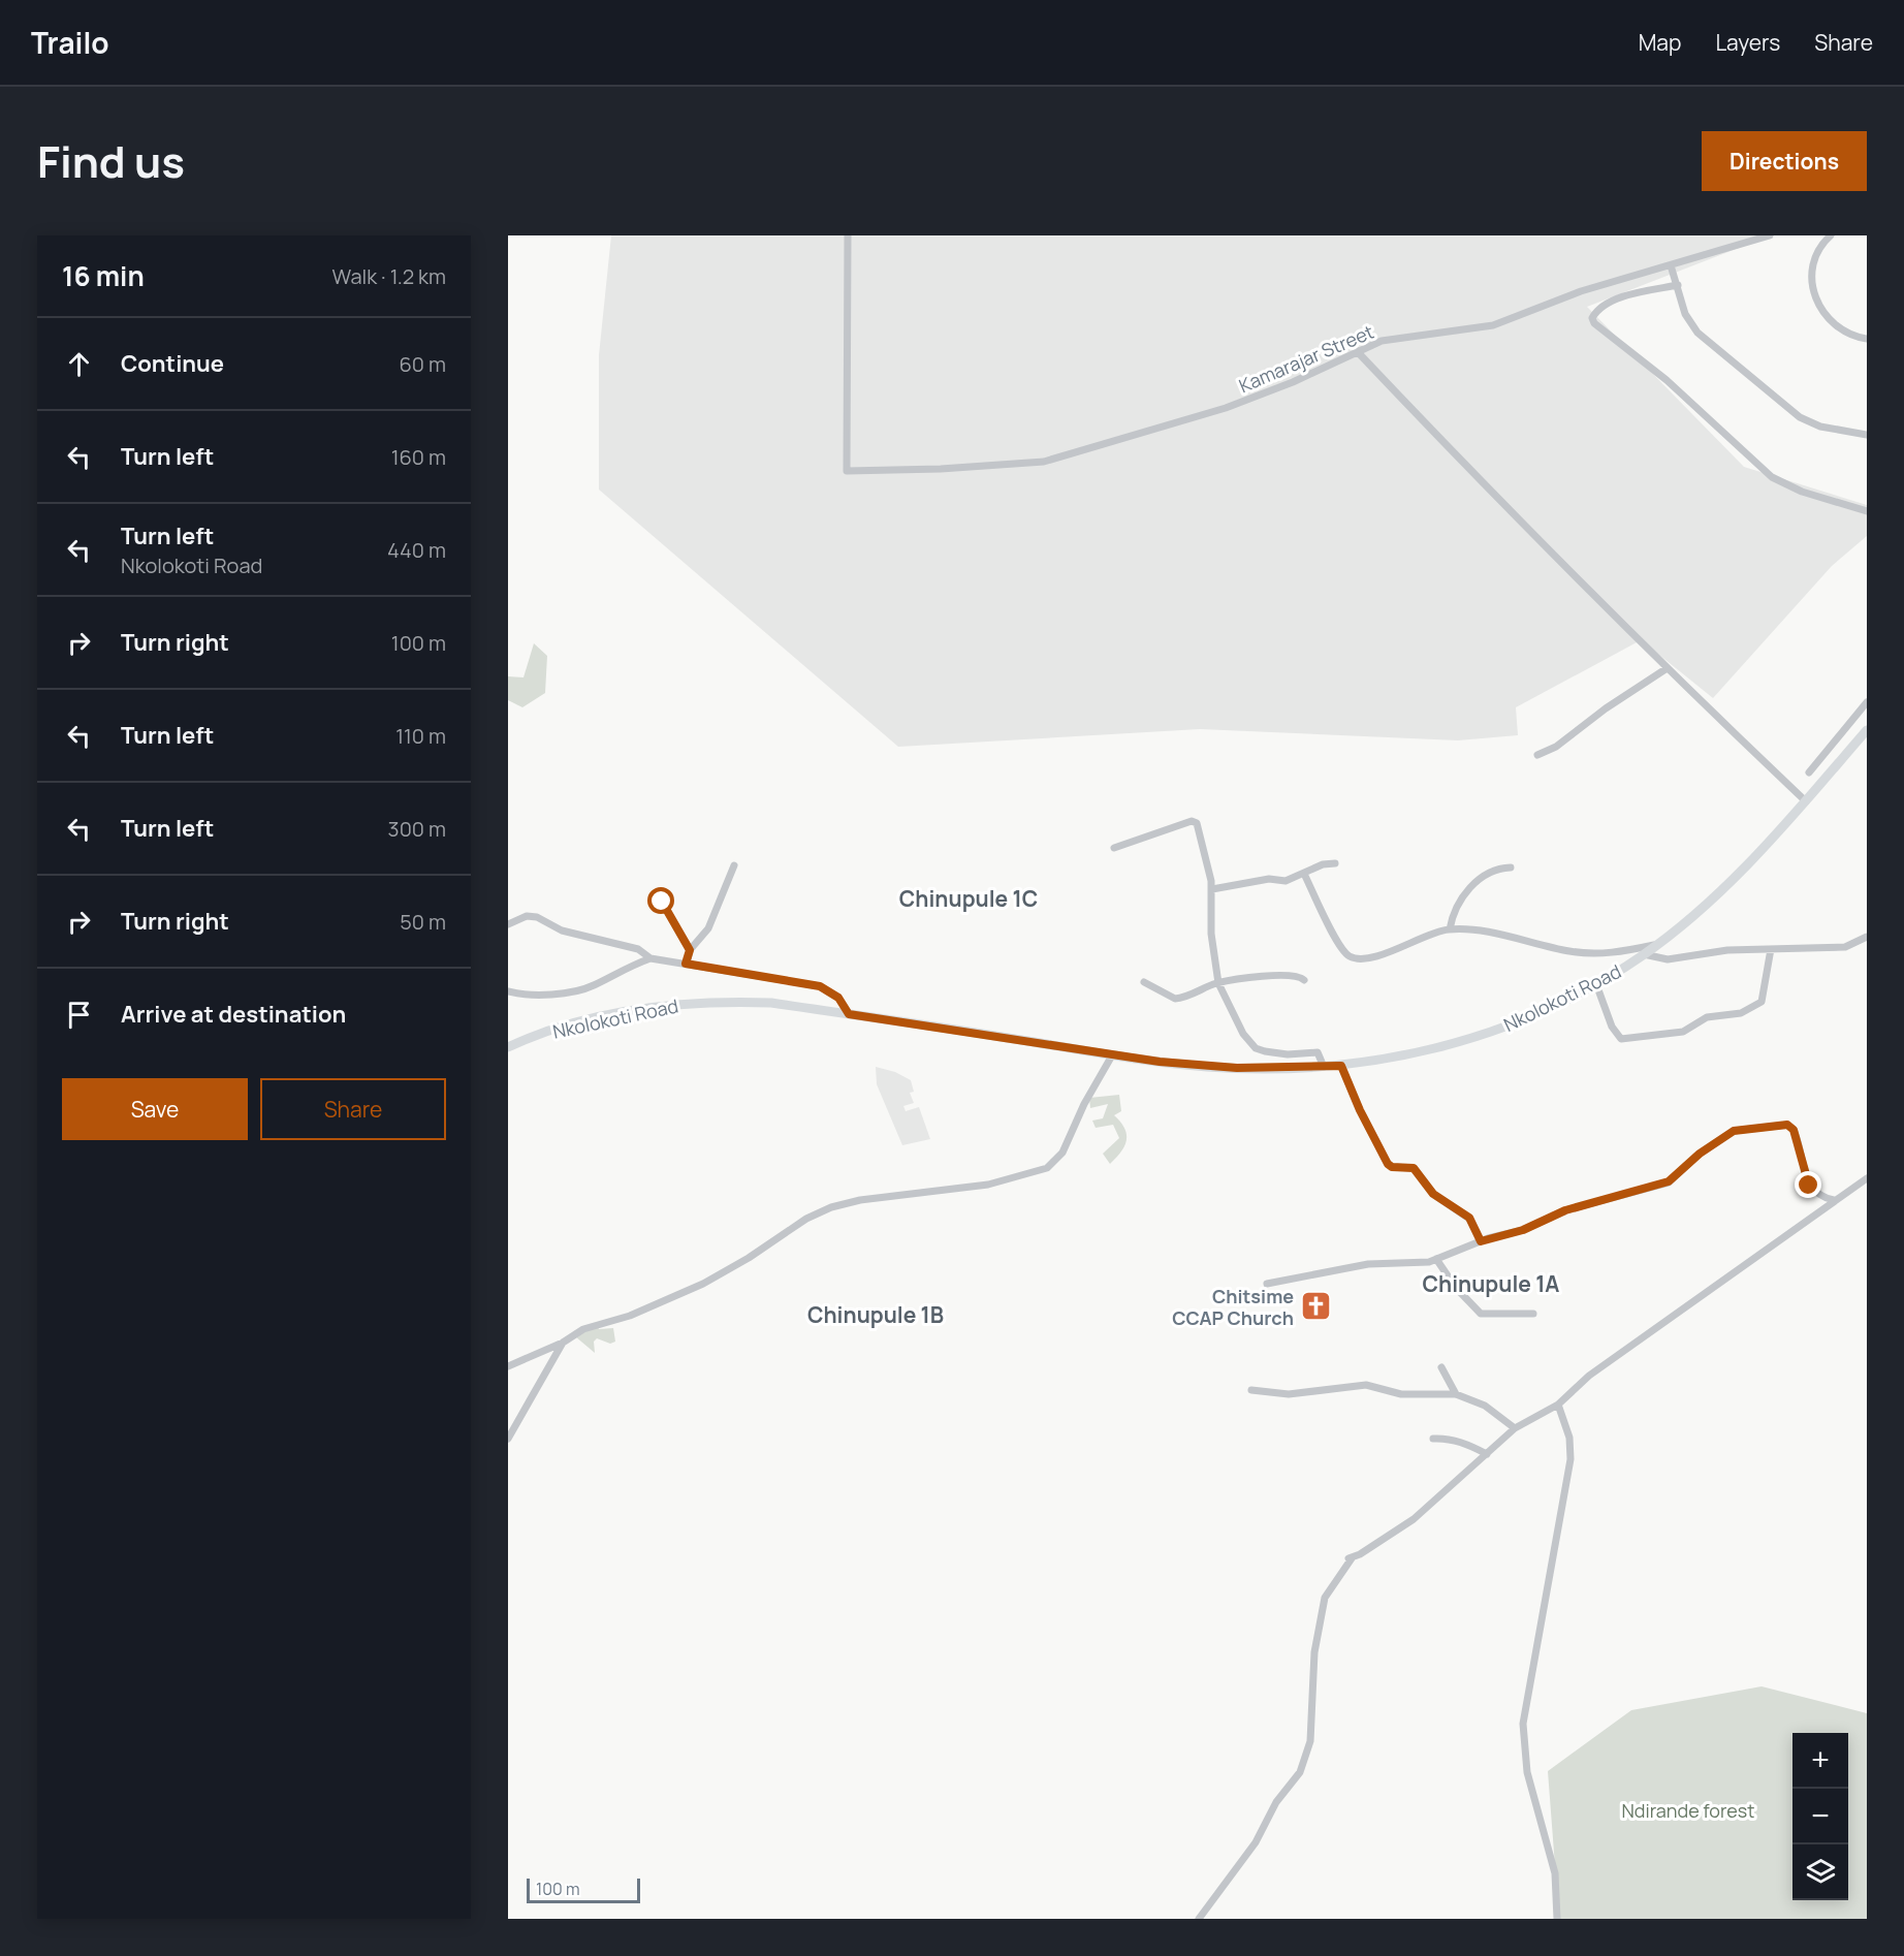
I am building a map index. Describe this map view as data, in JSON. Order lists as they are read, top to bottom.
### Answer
{
  "streets": {
    "main road": ["Nkolokoti Road"],
    "street": ["Kamarajar Street"]
  },
  "districts": ["Chinupule 1C", "Chinupule 1A", "Chinupule 1B"],
  "parks": ["Ndirande forest"],
  "places": {
    "church": ["Chitsime CCAP Church"]
  },
  "scale_bar": "100 m",
  "page": {
    "header": "Trailo",
    "nav": ["Map", "Layers", "Share"],
    "title": "Find us",
    "buttons": [
      "Directions",
      ["Save", "Share"]
    ],
    "heading": ["16 min", "Walk · 1.2 km"],
    "list": [
      ["Continue", "60 m"],
      ["Turn left", "160 m"],
      ["Turn left", "Nkolokoti Road", "440 m"],
      ["Turn right", "100 m"],
      ["Turn left", "110 m"],
      ["Turn left", "300 m"],
      ["Turn right", "50 m"],
      "Arrive at destination"
    ],
    "map_buttons": ["+", "−"],
    "scale": "100 m"
  }
}
